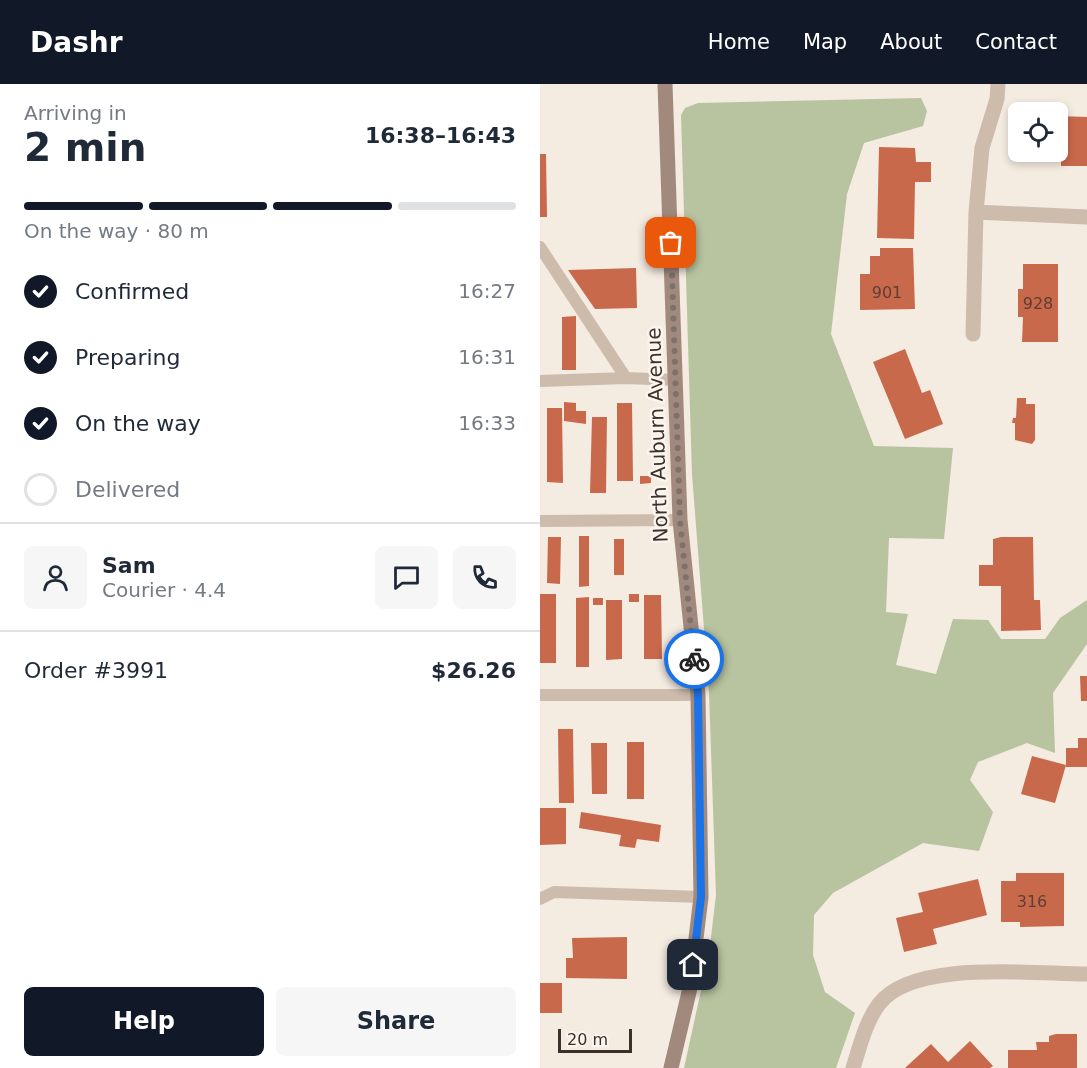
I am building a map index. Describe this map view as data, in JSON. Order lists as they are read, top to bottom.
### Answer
{
  "streets": {
    "main road": ["North Auburn Avenue"]
  },
  "house_numbers": ["901", "928", "316"],
  "scale_bar": "20 m",
  "page": {
    "header": "Dashr",
    "nav": [
      "Home",
      "Map",
      "About",
      "Contact"
    ],
    "heading": ["2 min", "Arriving in", "16:38–16:43"],
    "panel": [
      "Sam",
      "Courier · 4.4",
      "Order #3991",
      "$26.26"
    ],
    "bar": "On the way · 80 m",
    "list": [
      ["Confirmed", "16:27"],
      ["Preparing", "16:31"],
      ["On the way", "16:33"],
      "Delivered"
    ],
    "buttons": ["Help", "Share"],
    "scale": "20 m"
  }
}
